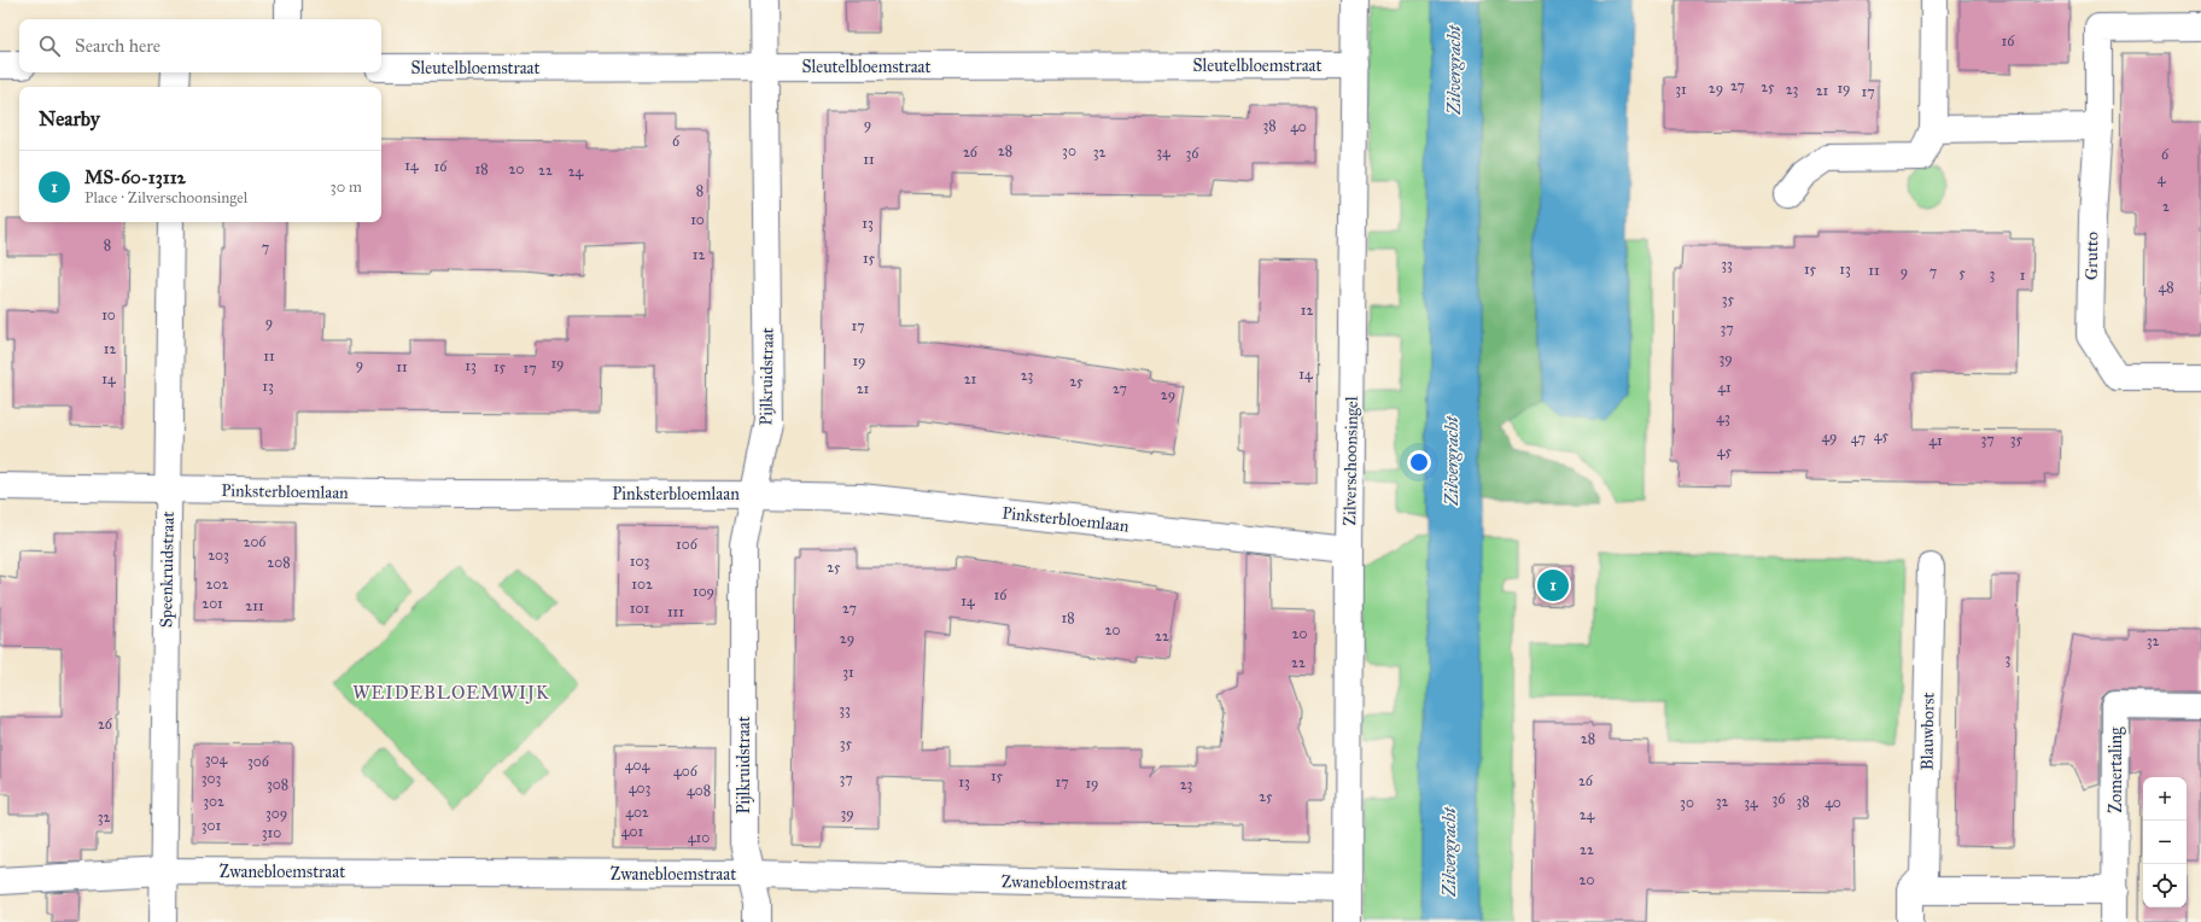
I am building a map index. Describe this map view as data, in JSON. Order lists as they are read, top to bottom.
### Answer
{
  "streets": {
    "street": [
      "Sleutelbloemstraat",
      "Grutto",
      "Pijlkruidstraat",
      "Zilverschoonsingel",
      "Pinksterbloemlaan",
      "Speenkruidstraat",
      "Blauwborst",
      "Zomertaling",
      "Zwanebloemstraat"
    ]
  },
  "crossings": [
    ["Sleutelbloemstraat", "Pijlkruidstraat"],
    ["Sleutelbloemstraat", "Zilverschoonsingel"],
    ["Pijlkruidstraat", "Pinksterbloemlaan"],
    ["Pijlkruidstraat", "Zwanebloemstraat"],
    ["Zilverschoonsingel", "Pinksterbloemlaan"],
    ["Zilverschoonsingel", "Zwanebloemstraat"],
    ["Pinksterbloemlaan", "Speenkruidstraat"],
    ["Speenkruidstraat", "Zwanebloemstraat"]
  ],
  "districts": ["WEIDEBLOEMWIJK"],
  "water": ["Zilvergracht"],
  "house_numbers": [
    "16",
    "27",
    "25",
    "29",
    "19",
    "31",
    "23",
    "21",
    "17",
    "9",
    "38",
    "40",
    "6",
    "28",
    "30",
    "26",
    "32",
    "34",
    "36",
    "6",
    "11",
    "14",
    "16",
    "18",
    "20",
    "22",
    "24",
    "4",
    "8",
    "2",
    "10",
    "13",
    "8",
    "7",
    "12",
    "15",
    "33",
    "15",
    "13",
    "11",
    "9",
    "7",
    "5",
    "3",
    "1",
    "48",
    "35",
    "12",
    "10",
    "9",
    "17",
    "37",
    "12",
    "11",
    "39",
    "19",
    "19",
    "9",
    "13",
    "11",
    "15",
    "17",
    "14",
    "23",
    "14",
    "21",
    "25",
    "13",
    "41",
    "21",
    "27",
    "29",
    "43",
    "45",
    "49",
    "47",
    "37",
    "35",
    "41",
    "45",
    "206",
    "106",
    "203",
    "103",
    "208",
    "25",
    "202",
    "102",
    "109",
    "16",
    "14",
    "201",
    "211",
    "101",
    "27",
    "111",
    "18",
    "20",
    "20",
    "22",
    "29",
    "32",
    "3",
    "22",
    "31",
    "33",
    "26",
    "28",
    "35",
    "304",
    "306",
    "404",
    "406",
    "15",
    "303",
    "37",
    "26",
    "13",
    "17",
    "19",
    "308",
    "23",
    "403",
    "408",
    "25",
    "36",
    "302",
    "32",
    "38",
    "30",
    "34",
    "40",
    "402",
    "309",
    "39",
    "24",
    "32",
    "301",
    "401",
    "310",
    "410",
    "22",
    "20"
  ],
  "page": {
    "search": "Search here",
    "heading": "Nearby",
    "list": [
      {
        "mark": "1",
        "name": "MS-60-13112",
        "note": "Place · Zilverschoonsingel",
        "value": "30 m"
      }
    ],
    "pins": "1",
    "map_buttons": ["+", "−"]
  }
}
